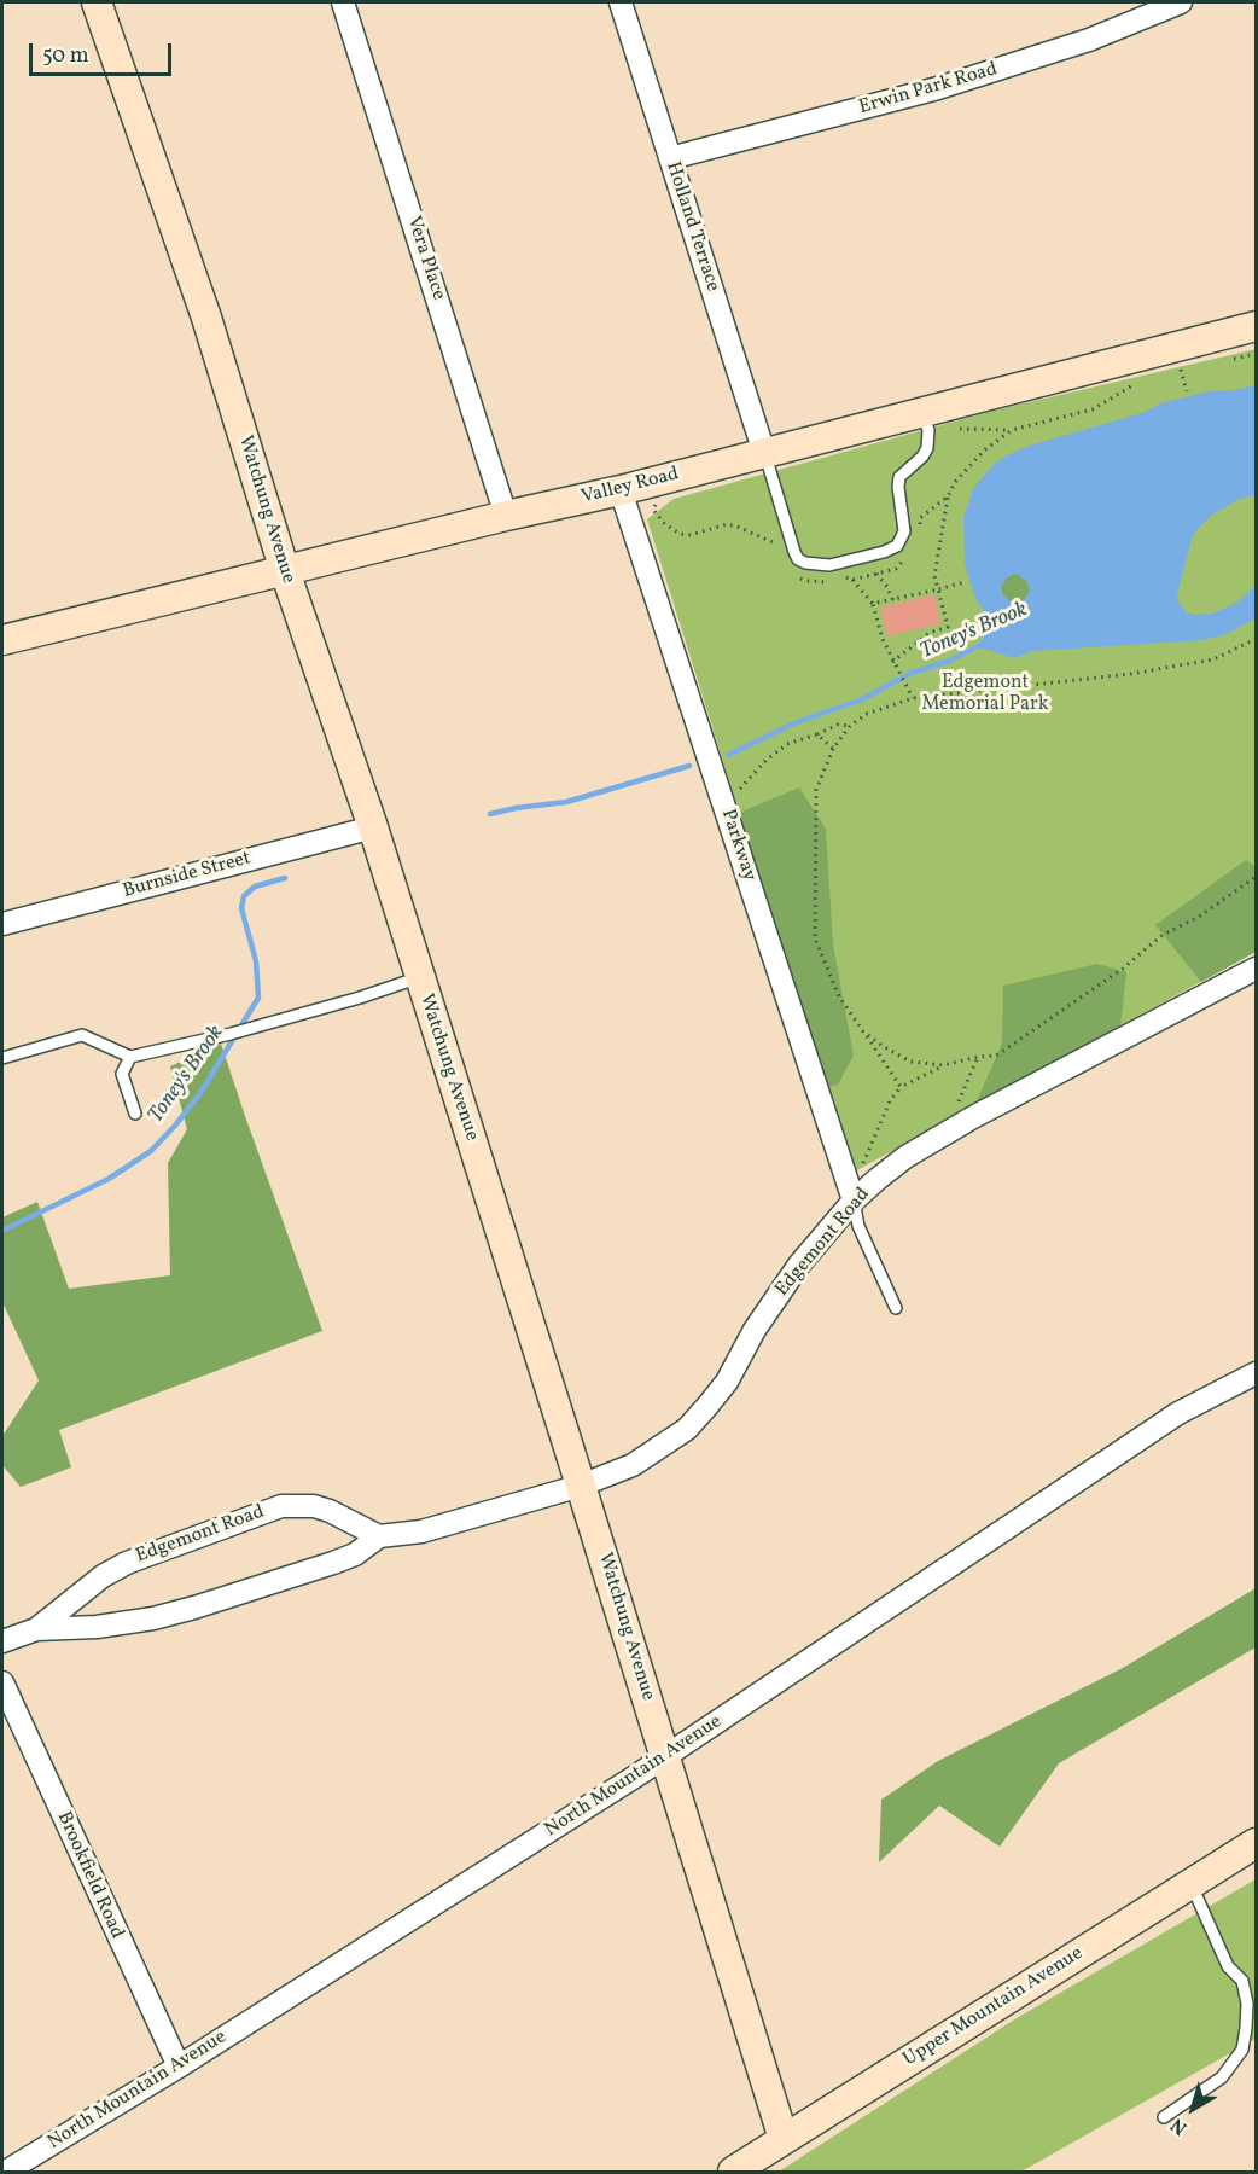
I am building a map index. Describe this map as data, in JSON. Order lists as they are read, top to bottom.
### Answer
{
  "streets": {
    "street": [
      "Erwin Park Road",
      "Holland Terrace",
      "Vera Place",
      "Valley Road",
      "Watchung Avenue",
      "Parkway",
      "Burnside Street",
      "Edgemont Road",
      "North Mountain Avenue",
      "Brookfield Road",
      "Upper Mountain Avenue"
    ]
  },
  "crossings": [
    ["Erwin Park Road", "Holland Terrace"],
    ["Holland Terrace", "Valley Road"],
    ["Vera Place", "Valley Road"],
    ["Valley Road", "Watchung Avenue"],
    ["Valley Road", "Parkway"],
    ["Watchung Avenue", "Burnside Street"],
    ["Watchung Avenue", "Edgemont Road"],
    ["Watchung Avenue", "North Mountain Avenue"],
    ["Watchung Avenue", "Upper Mountain Avenue"],
    ["Parkway", "Edgemont Road"],
    ["North Mountain Avenue", "Brookfield Road"]
  ],
  "water": ["Toney's Brook"],
  "parks": ["Edgemont Memorial Park"],
  "scale_bar": "50 m",
  "north": "bottom left"
}
